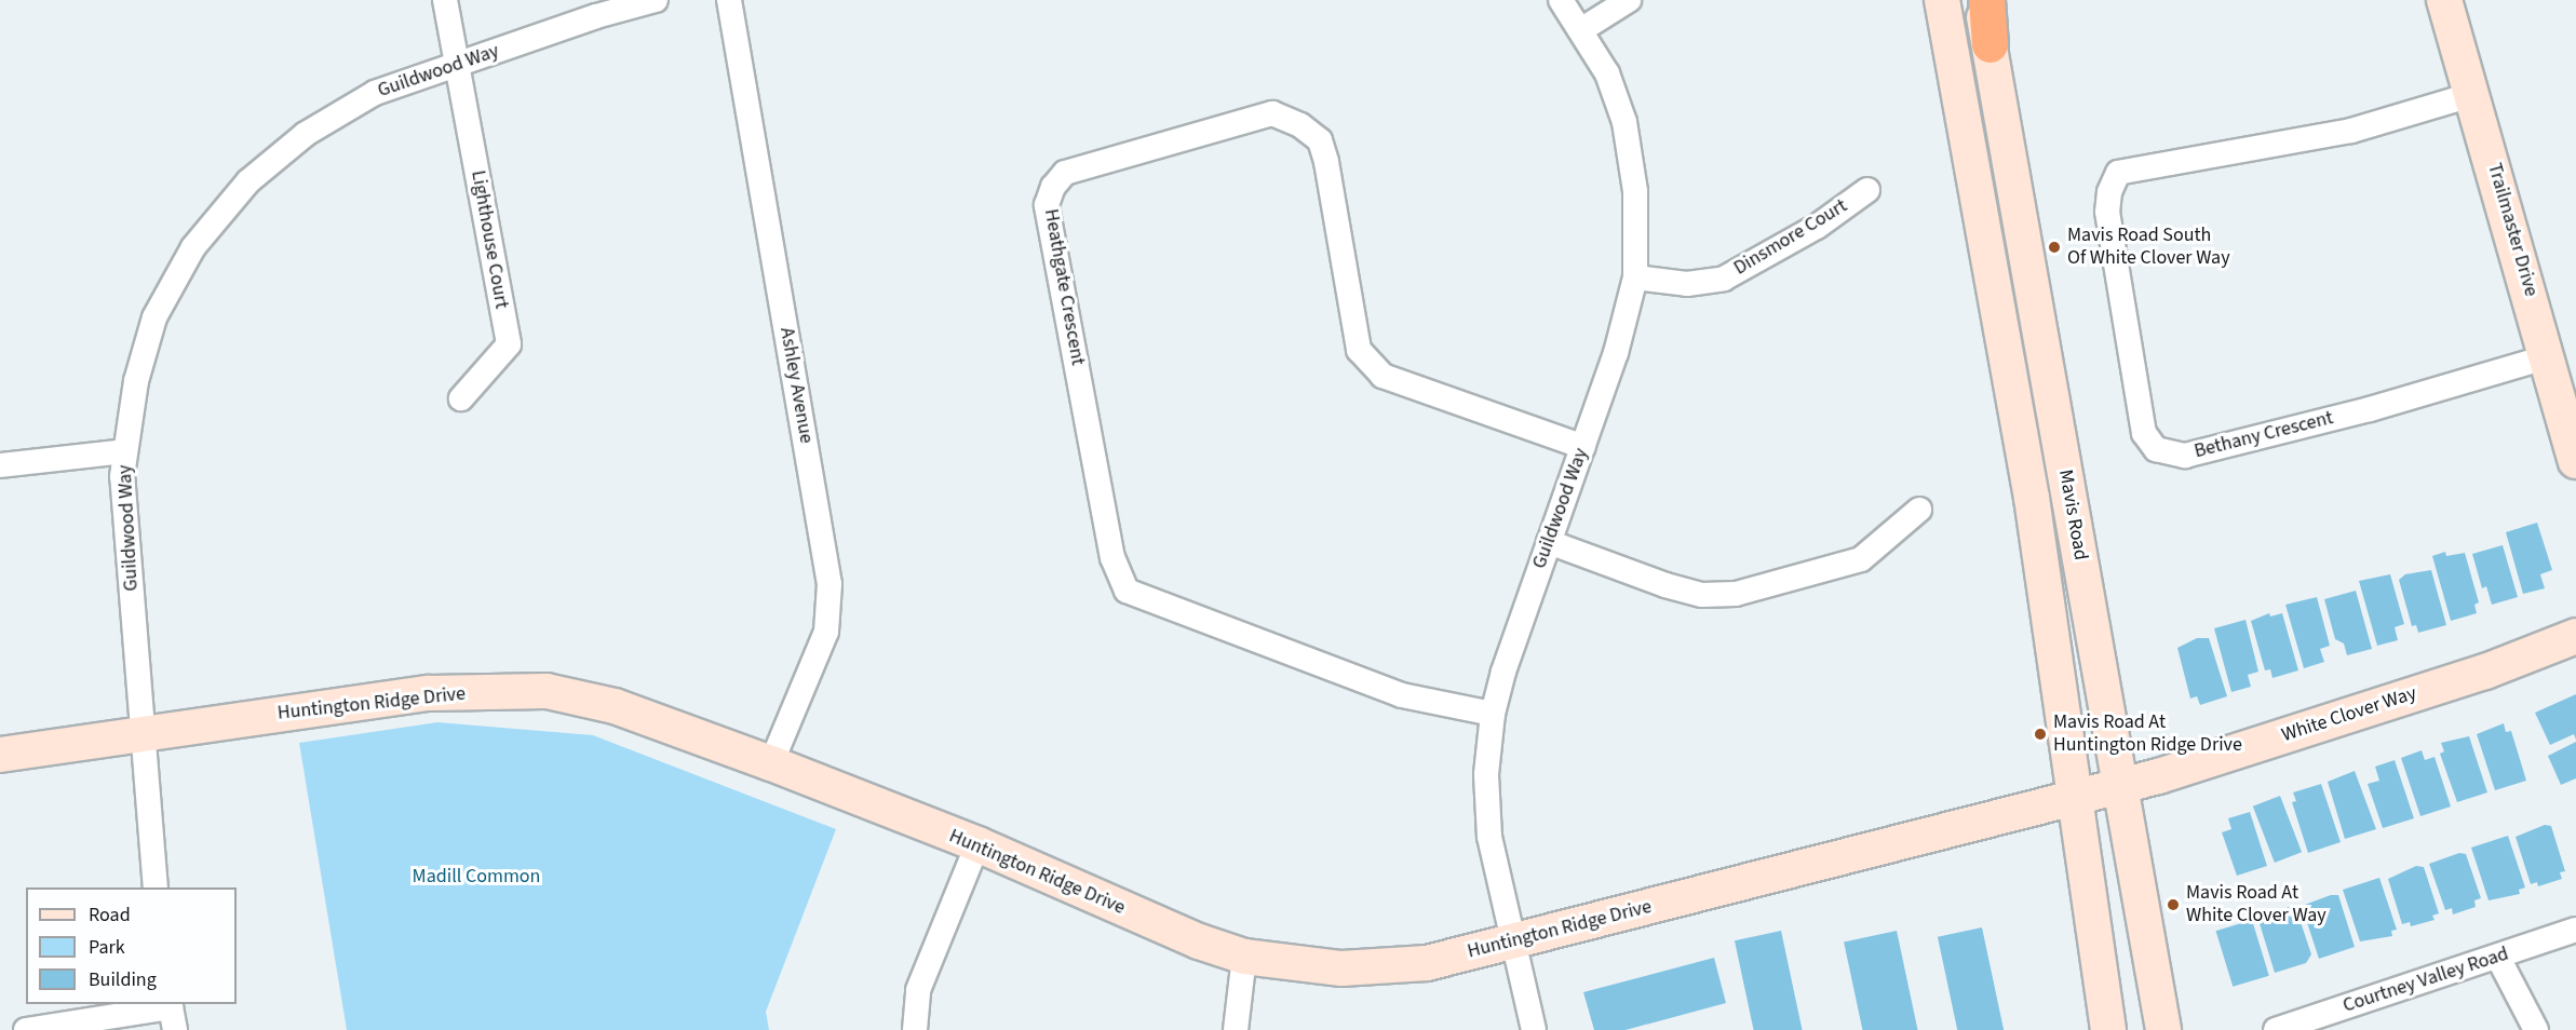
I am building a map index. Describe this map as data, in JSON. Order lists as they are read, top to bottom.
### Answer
{
  "streets": {
    "street": [
      "Guildwood Way",
      "Trailmaster Drive",
      "Dinsmore Court",
      "Lighthouse Court",
      "Heathgate Crescent",
      "Ashley Avenue",
      "Bethany Crescent",
      "Mavis Road",
      "Huntington Ridge Drive",
      "White Clover Way",
      "Courtney Valley Road"
    ]
  },
  "crossings": [
    ["Guildwood Way", "Dinsmore Court"],
    ["Guildwood Way", "Lighthouse Court"],
    ["Guildwood Way", "Heathgate Crescent"],
    ["Guildwood Way", "Huntington Ridge Drive"],
    ["Trailmaster Drive", "Bethany Crescent"],
    ["Ashley Avenue", "Huntington Ridge Drive"],
    ["Mavis Road", "Huntington Ridge Drive"],
    ["Mavis Road", "White Clover Way"],
    ["Huntington Ridge Drive", "White Clover Way"]
  ],
  "parks": ["Madill Common"],
  "places": ["Mavis Road South Of White Clover Way", "Mavis Road At Huntington Ridge Drive", "Mavis Road At White Clover Way"],
  "legend": ["Road", "Park", "Building"]
}
